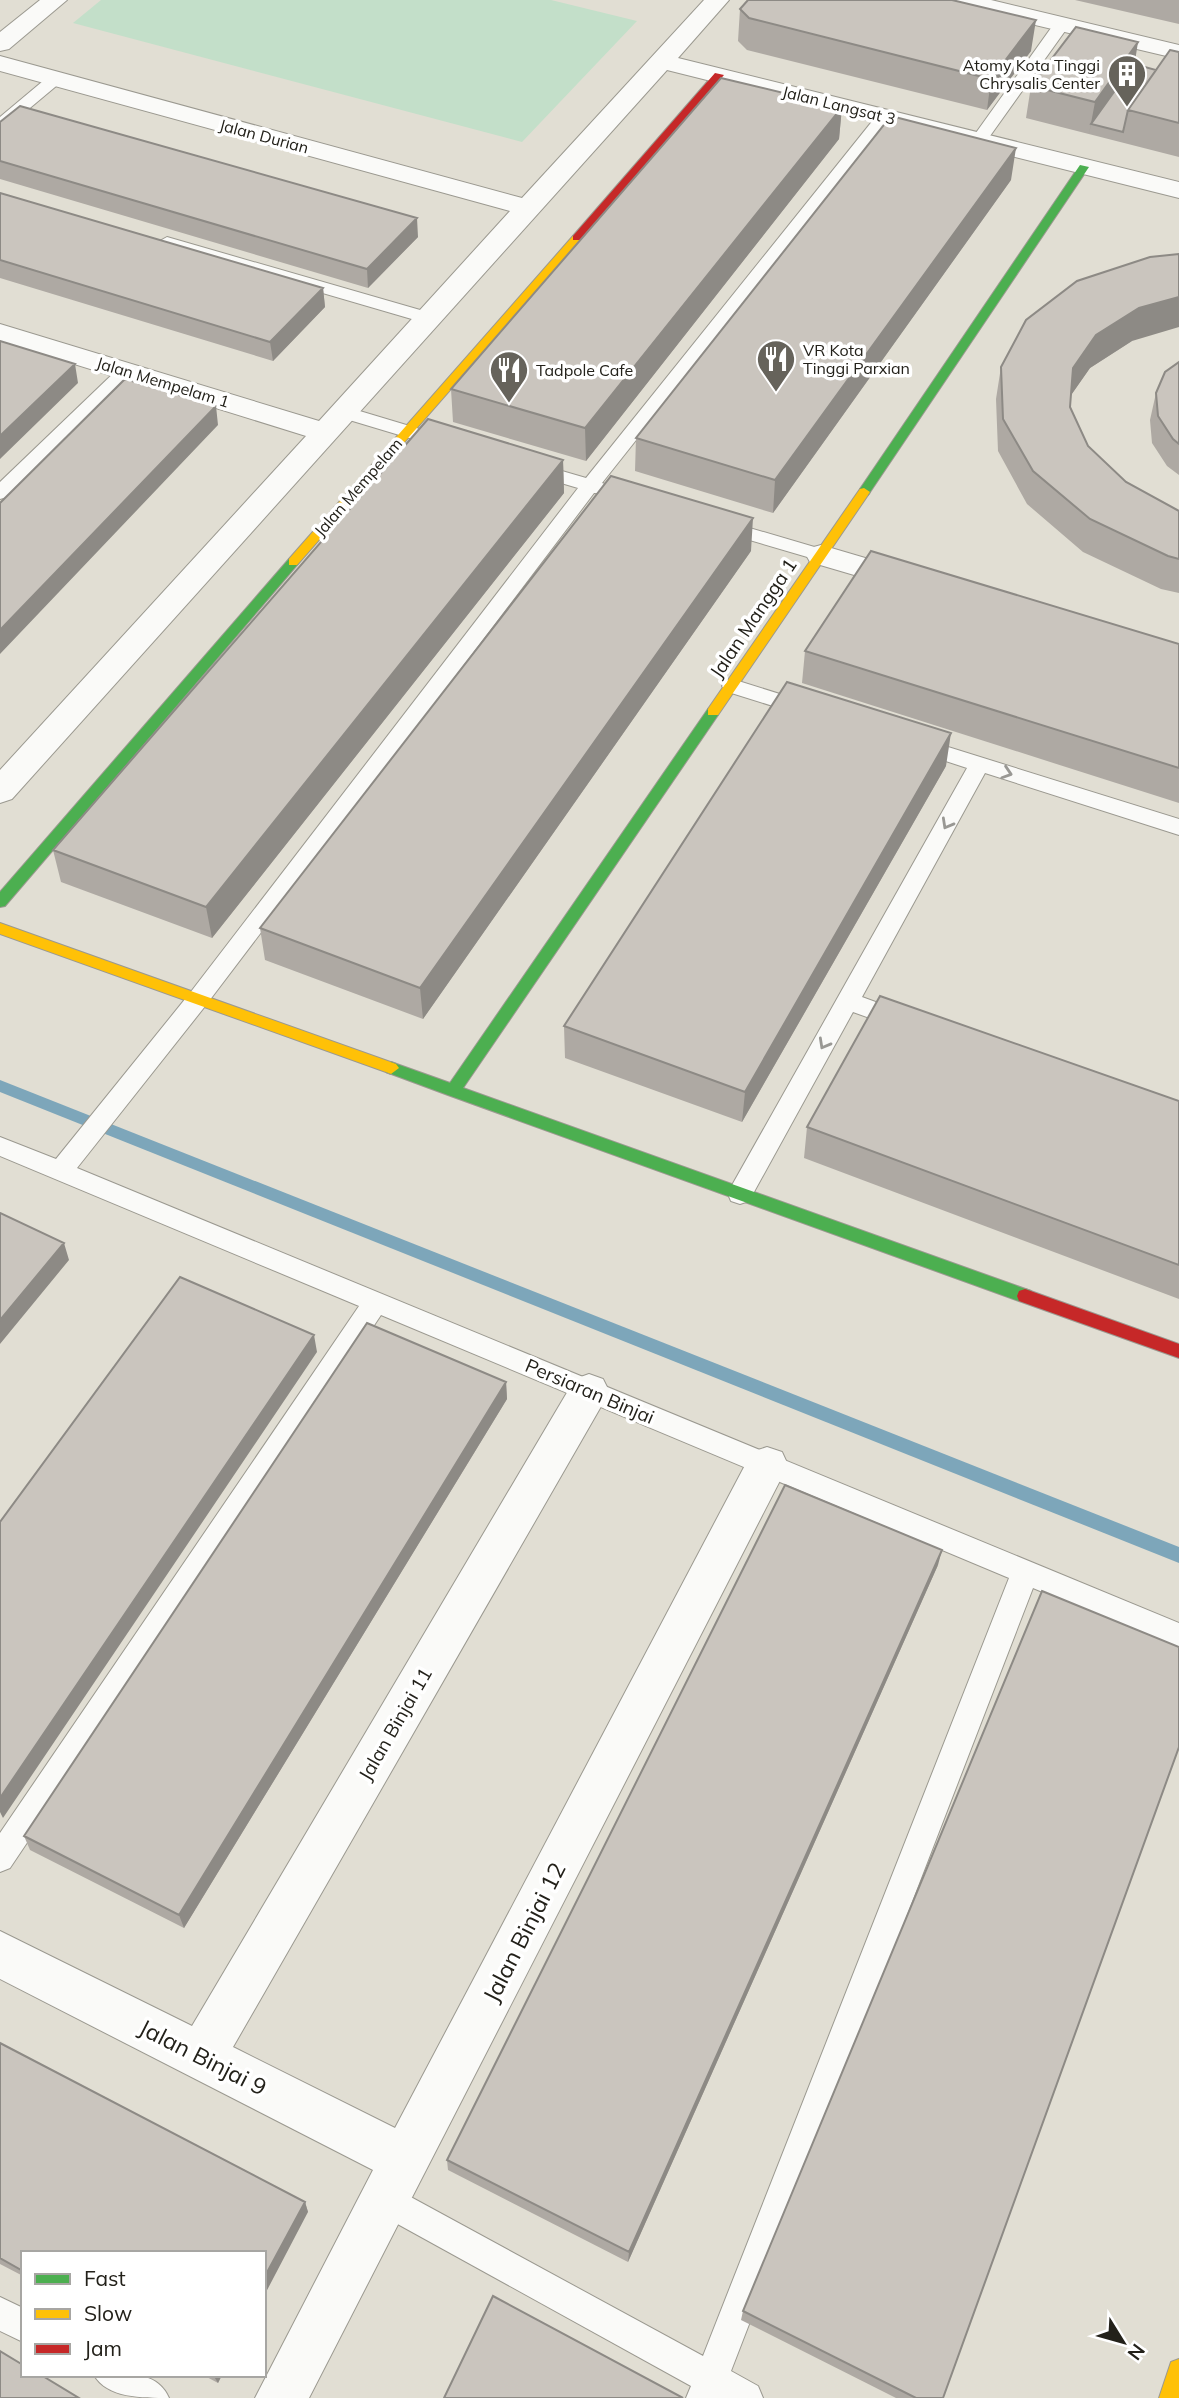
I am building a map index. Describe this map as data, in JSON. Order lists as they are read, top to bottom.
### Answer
{
  "streets": {
    "street": [
      "Jalan Langsat 3",
      "Jalan Durian",
      "Jalan Mempelam 1",
      "Jalan Mempelam",
      "Jalan Mangga 1",
      "Jalan Binjai 11",
      "Jalan Binjai 12",
      "Jalan Binjai 9"
    ],
    "lane": ["Persiaran Binjai"]
  },
  "crossings": [
    ["Jalan Langsat 3", "Jalan Mempelam"],
    ["Jalan Langsat 3", "Jalan Mangga 1"],
    ["Persiaran Binjai", "Jalan Binjai 11"],
    ["Persiaran Binjai", "Jalan Binjai 12"],
    ["Jalan Binjai 11", "Jalan Binjai 9"],
    ["Jalan Binjai 12", "Jalan Binjai 9"]
  ],
  "places": {
    "building": ["Atomy Kota Tinggi Chrysalis Center"],
    "restaurant": ["VR Kota Tinggi Parxian", "Tadpole Cafe"]
  },
  "legend": ["Fast", "Slow", "Jam"],
  "north": "bottom right"
}
